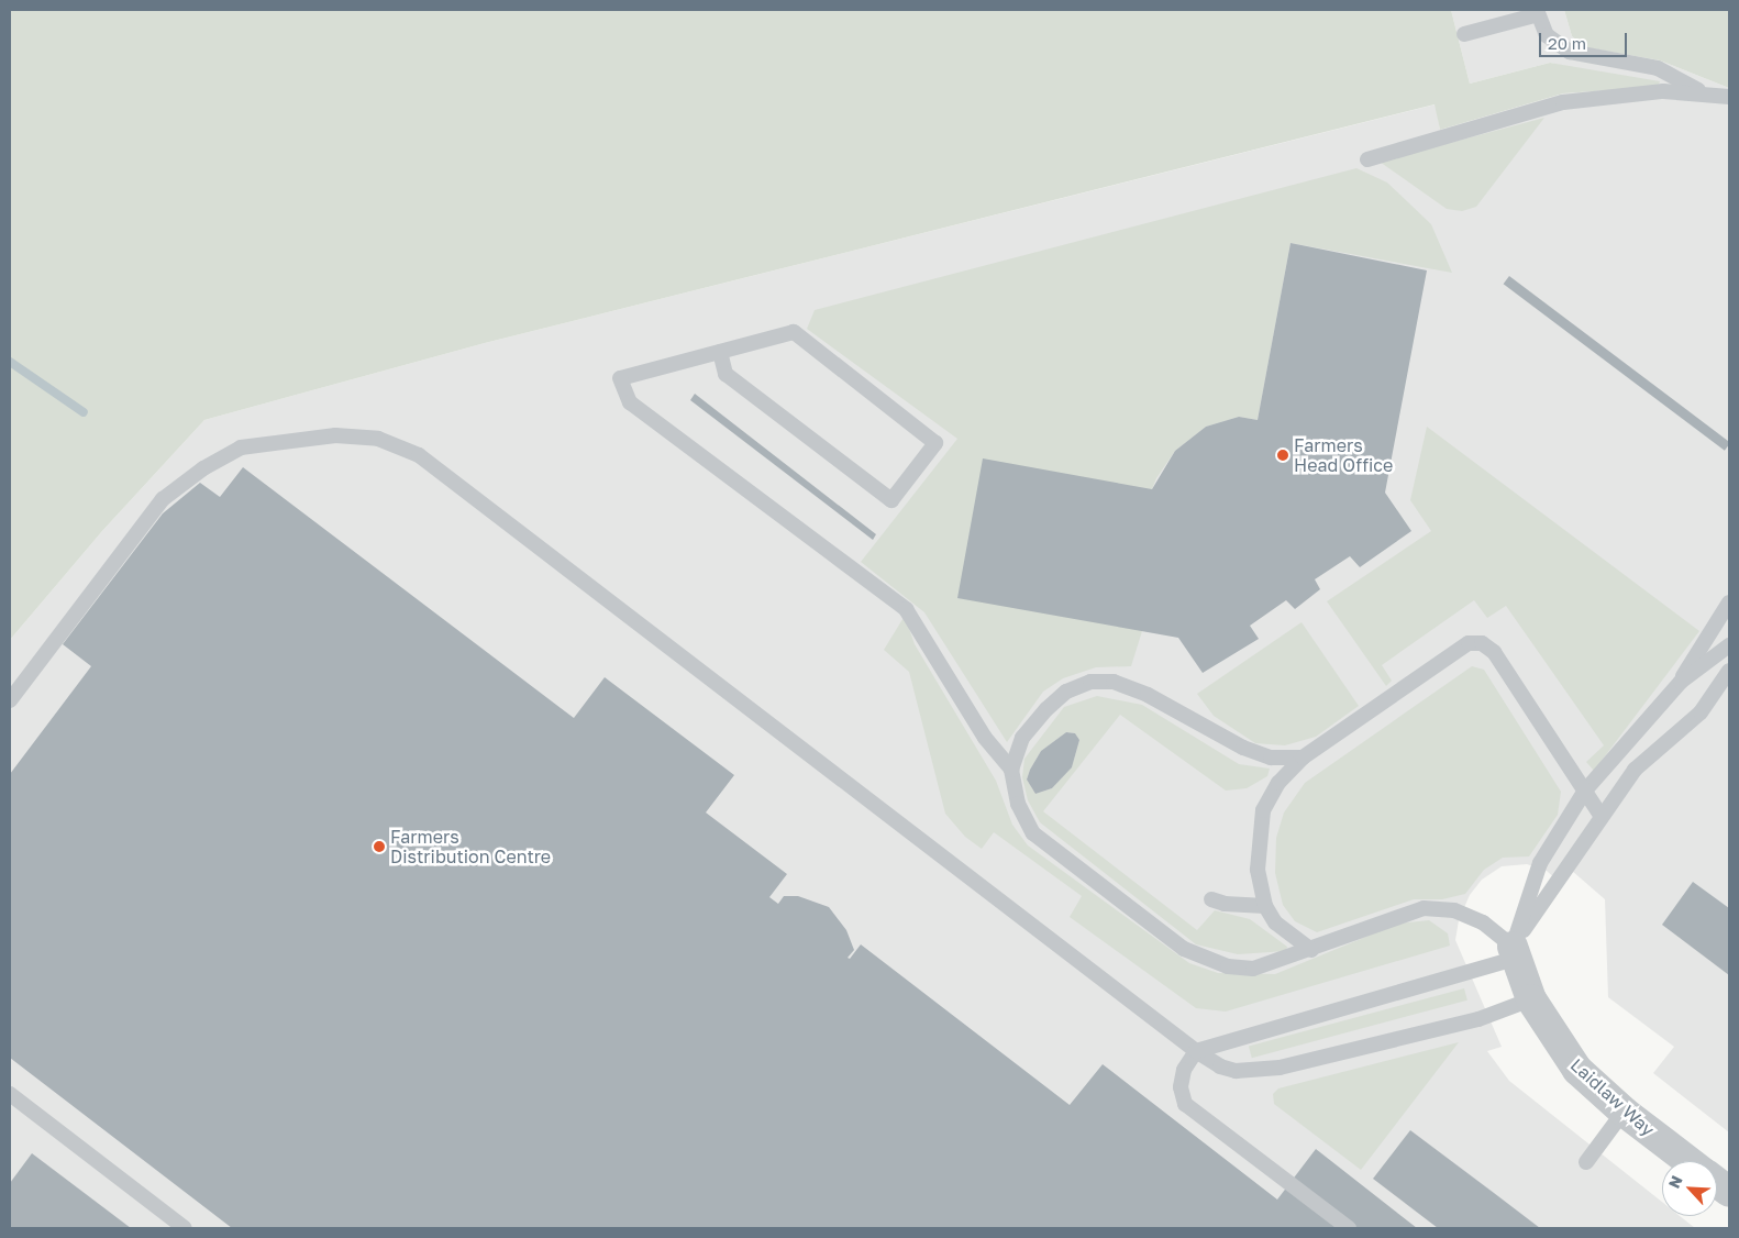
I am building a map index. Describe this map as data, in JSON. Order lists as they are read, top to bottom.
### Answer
{
  "streets": {
    "street": ["Laidlaw Way"]
  },
  "places": ["Farmers Head Office", "Farmers Distribution Centre"],
  "scale_bar": "20 m",
  "north": "top left"
}
